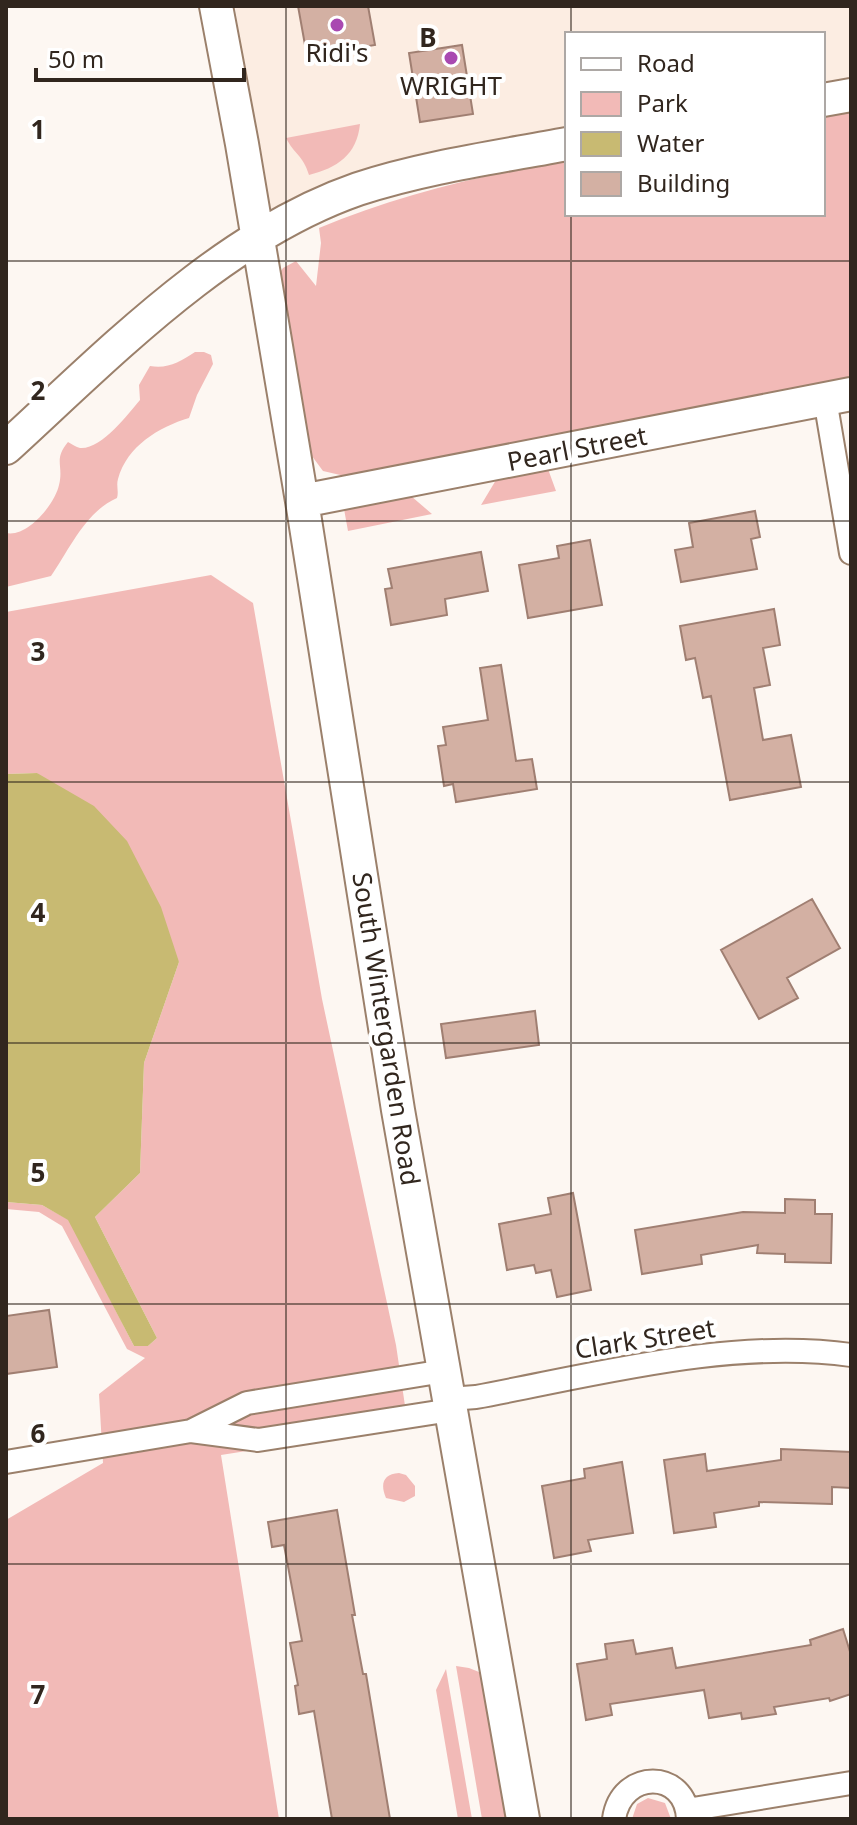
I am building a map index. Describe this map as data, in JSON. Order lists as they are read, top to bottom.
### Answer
{
  "streets": {
    "street": ["Pearl Street", "South Wintergarden Road", "Clark Street"]
  },
  "crossings": [
    ["Pearl Street", "South Wintergarden Road"],
    ["South Wintergarden Road", "Clark Street"]
  ],
  "places": ["Ridi's", "WRIGHT"],
  "legend": [
    "Road",
    "Park",
    "Water",
    "Building"
  ],
  "scale_bar": "50 m",
  "grid": {
    "columns": ["B"],
    "rows": [
      "1",
      "2",
      "3",
      "4",
      "5",
      "6",
      "7"
    ]
  }
}
